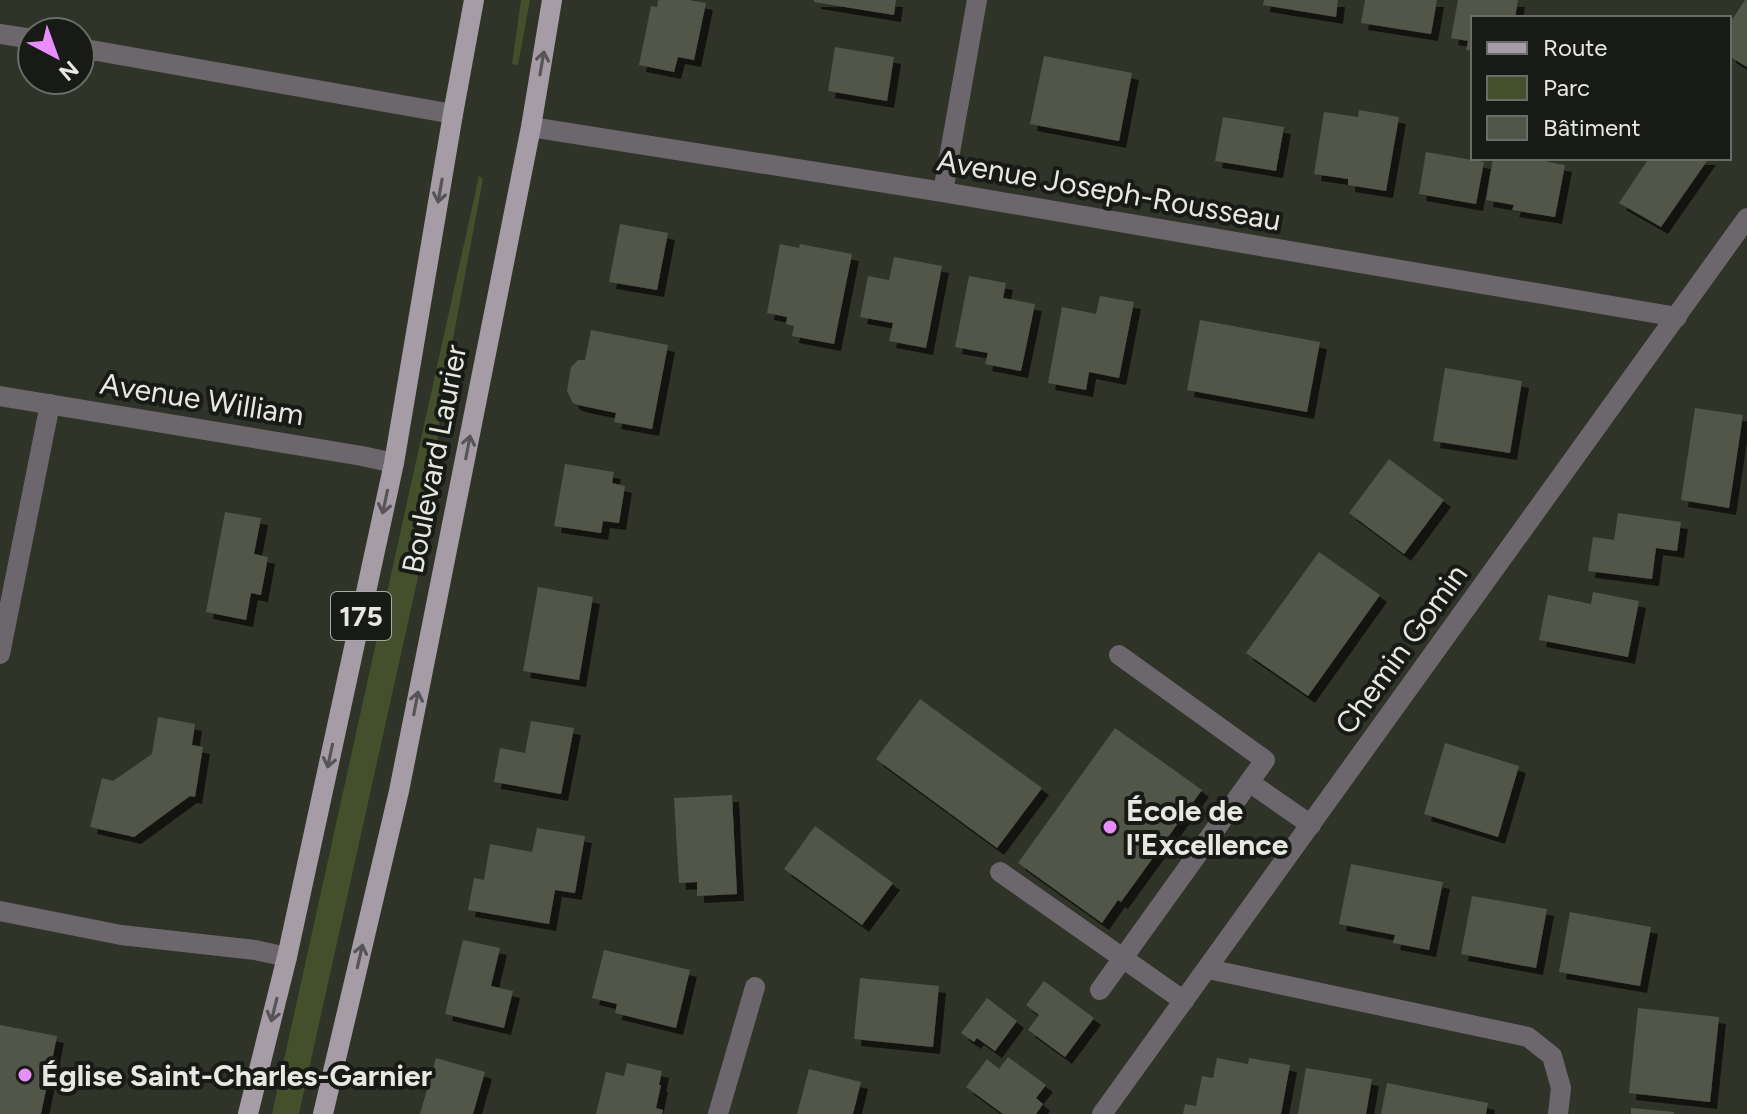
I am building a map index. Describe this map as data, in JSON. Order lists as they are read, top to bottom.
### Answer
{
  "streets": {
    "main road": ["Boulevard Laurier", "175"],
    "street": ["Avenue Joseph-Rousseau", "Avenue William", "Chemin Gomin"]
  },
  "crossings": [
    ["Avenue Joseph-Rousseau", "Boulevard Laurier"],
    ["Avenue Joseph-Rousseau", "Chemin Gomin"],
    ["Avenue William", "Boulevard Laurier"]
  ],
  "places": ["École de l'Excellence", "Église Saint-Charles-Garnier"],
  "legend": ["Route", "Parc", "Bâtiment"],
  "north": "bottom right"
}
